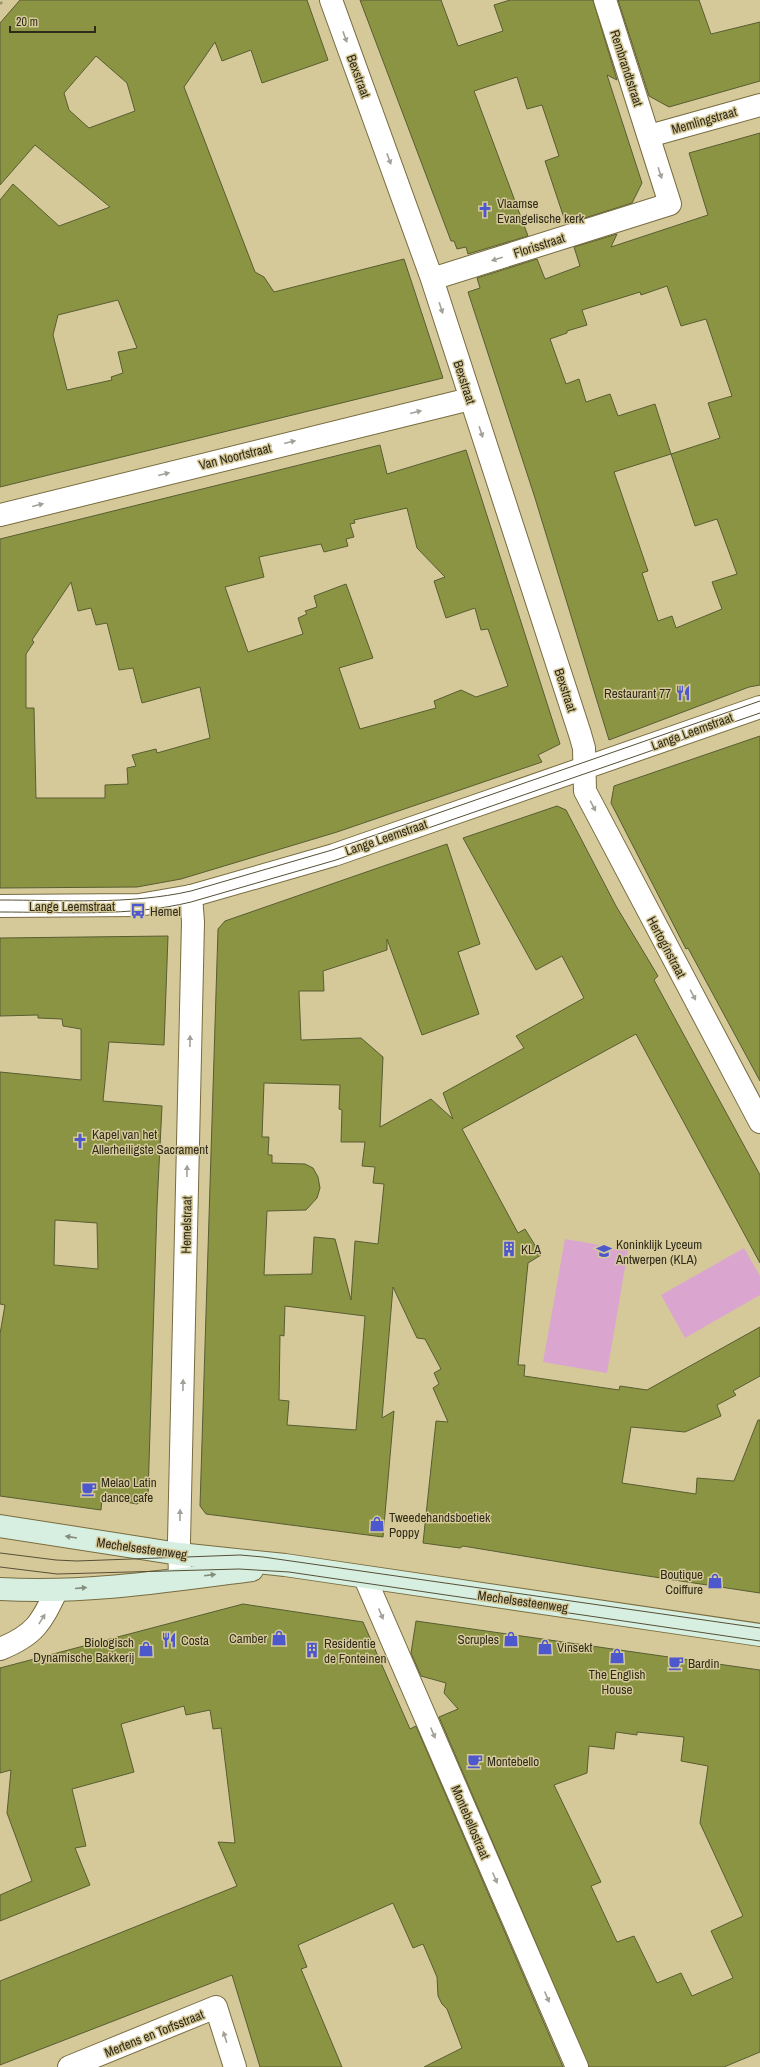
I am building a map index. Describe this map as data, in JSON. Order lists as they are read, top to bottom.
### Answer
{
  "streets": {
    "main road": ["Mechelsesteenweg"],
    "street": [
      "Rembrandtstraat",
      "Bexstraat",
      "Memlingstraat",
      "Florisstraat",
      "Van Noortstraat",
      "Lange Leemstraat",
      "Hertoginstraat",
      "Hemelstraat",
      "Montebellostraat",
      "Mertens en Torfsstraat"
    ]
  },
  "crossings": [
    ["Rembrandtstraat", "Memlingstraat"],
    ["Rembrandtstraat", "Florisstraat"],
    ["Bexstraat", "Florisstraat"],
    ["Bexstraat", "Van Noortstraat"],
    ["Bexstraat", "Lange Leemstraat"],
    ["Bexstraat", "Hertoginstraat"],
    ["Memlingstraat", "Florisstraat"],
    ["Lange Leemstraat", "Hertoginstraat"],
    ["Lange Leemstraat", "Hemelstraat"],
    ["Hemelstraat", "Mechelsesteenweg"],
    ["Mechelsesteenweg", "Montebellostraat"]
  ],
  "one_way": [
    "Bexstraat",
    "Florisstraat",
    "Van Noortstraat",
    "Hertoginstraat",
    "Hemelstraat",
    "Montebellostraat"
  ],
  "places": {
    "church": ["Vlaamse Evangelische kerk", "Kapel van het Allerheiligste Sacrament"],
    "restaurant": ["Restaurant 77", "Costa"],
    "bus stop": ["Hemel"],
    "building": ["KLA", "Residentie de Fonteinen"],
    "school or university": ["Koninklijk Lyceum Antwerpen (KLA)"],
    "cafe": ["Melao Latin dance cafe", "Bardin", "Montebello"],
    "shop": [
      "Tweedehandsboetiek Poppy",
      "Boutique Coiffure",
      "Camber",
      "Scruples",
      "Vinsekt",
      "Biologisch Dynamische Bakkerij",
      "The English House"
    ]
  },
  "scale_bar": "20 m"
}
